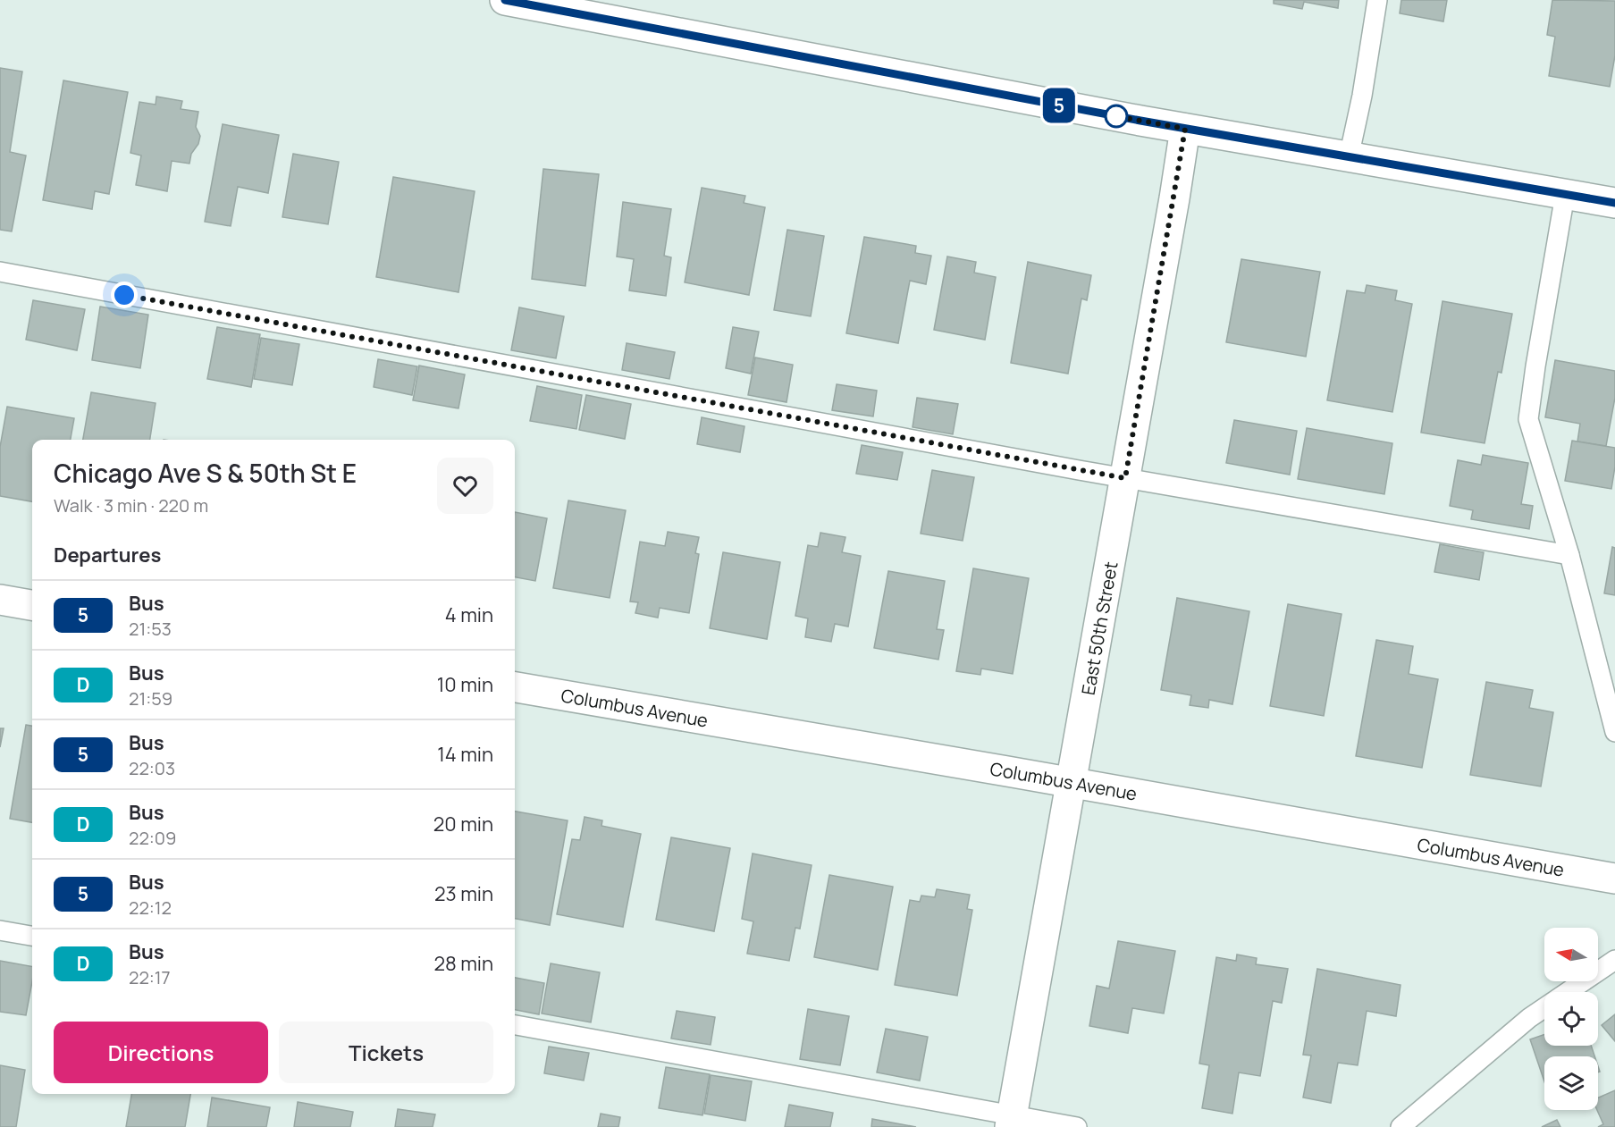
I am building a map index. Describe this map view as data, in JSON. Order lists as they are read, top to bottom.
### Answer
{
  "streets": {
    "street": ["East 50th Street", "Columbus Avenue"]
  },
  "crossings": [
    ["East 50th Street", "Columbus Avenue"]
  ],
  "lines": ["bus line 5"],
  "north": "left",
  "page": {
    "on_map": "5",
    "heading": [
      ["Chicago Ave S & 50th St E", "Walk · 3 min · 220 m"],
      "Departures"
    ],
    "list": [
      {
        "mark": "5",
        "name": "Bus",
        "note": "21:53",
        "value": "4 min"
      },
      {
        "mark": "D",
        "name": "Bus",
        "note": "21:59",
        "value": "10 min"
      },
      {
        "mark": "5",
        "name": "Bus",
        "note": "22:03",
        "value": "14 min"
      },
      {
        "mark": "D",
        "name": "Bus",
        "note": "22:09",
        "value": "20 min"
      },
      {
        "mark": "5",
        "name": "Bus",
        "note": "22:12",
        "value": "23 min"
      },
      {
        "mark": "D",
        "name": "Bus",
        "note": "22:17",
        "value": "28 min"
      }
    ],
    "buttons": ["Directions", "Tickets"]
  }
}
